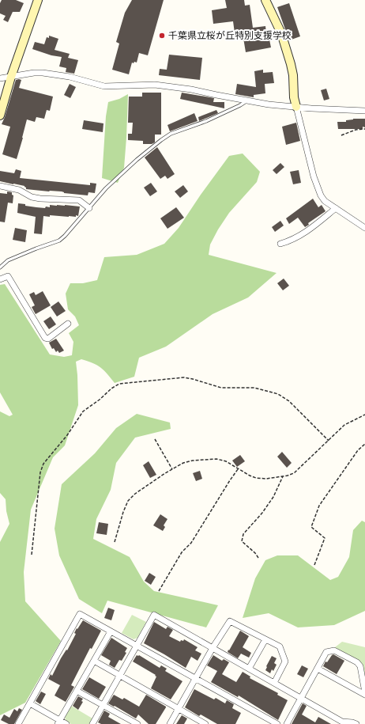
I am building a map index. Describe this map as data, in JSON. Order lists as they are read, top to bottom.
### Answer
{
  "places": ["千葉県立桜が丘特別支援学校"]
}
